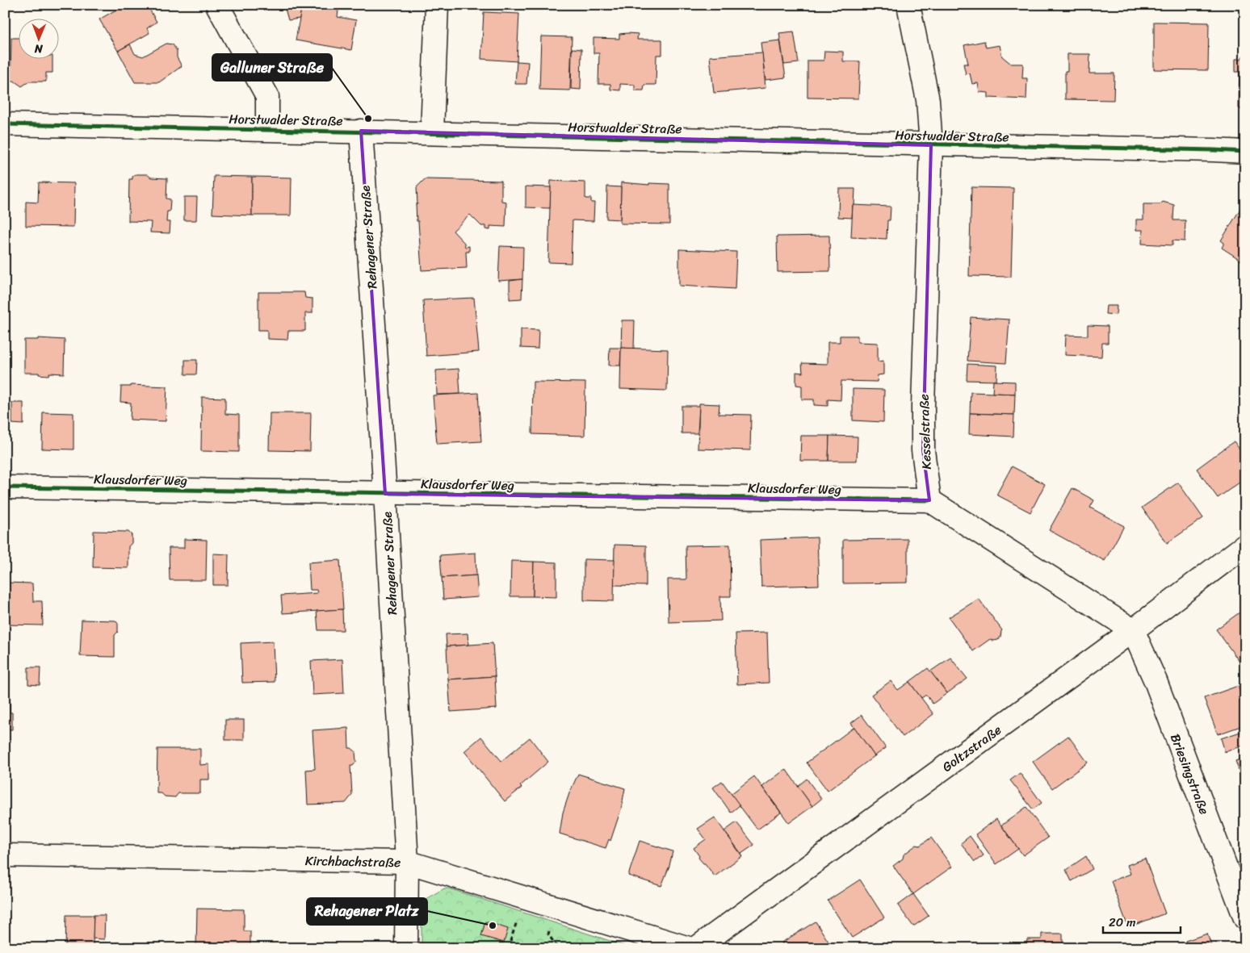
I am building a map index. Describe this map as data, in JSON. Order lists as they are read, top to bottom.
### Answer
{
  "streets": {
    "street": [
      "Horstwalder Straße",
      "Rehagener Straße",
      "Kesselstraße",
      "Klausdorfer Weg",
      "Goltzstraße",
      "Briesingstraße",
      "Kirchbachstraße"
    ]
  },
  "crossings": [
    ["Horstwalder Straße", "Rehagener Straße"],
    ["Horstwalder Straße", "Kesselstraße"],
    ["Rehagener Straße", "Klausdorfer Weg"],
    ["Rehagener Straße", "Kirchbachstraße"],
    ["Kesselstraße", "Klausdorfer Weg"],
    ["Goltzstraße", "Briesingstraße"]
  ],
  "places": ["Galluner Straße", "Rehagener Platz"],
  "scale_bar": "20 m",
  "north": "bottom"
}
